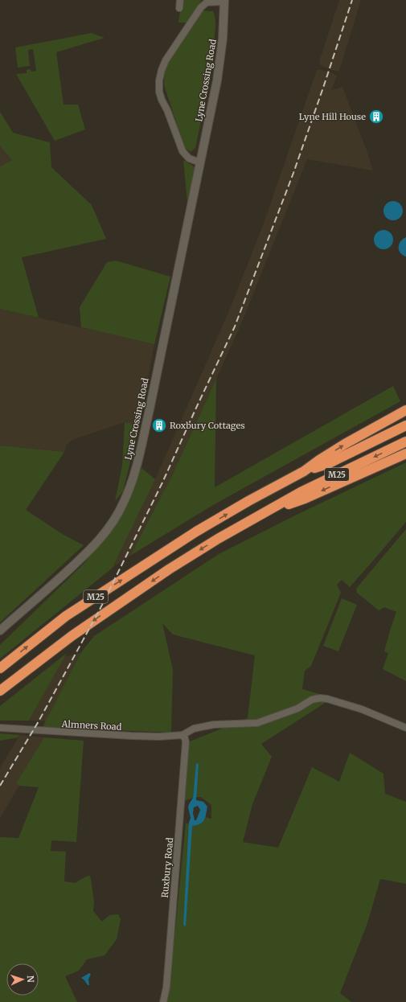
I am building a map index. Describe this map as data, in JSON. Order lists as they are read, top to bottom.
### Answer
{
  "streets": {
    "highway": ["M25"],
    "street": ["Lyne Crossing Road", "Almners Road", "Ruxbury Road"]
  },
  "crossings": [
    ["Almners Road", "Ruxbury Road"]
  ],
  "places": {
    "building": ["Lyne Hill House", "Roxbury Cottages"]
  },
  "north": "right"
}
